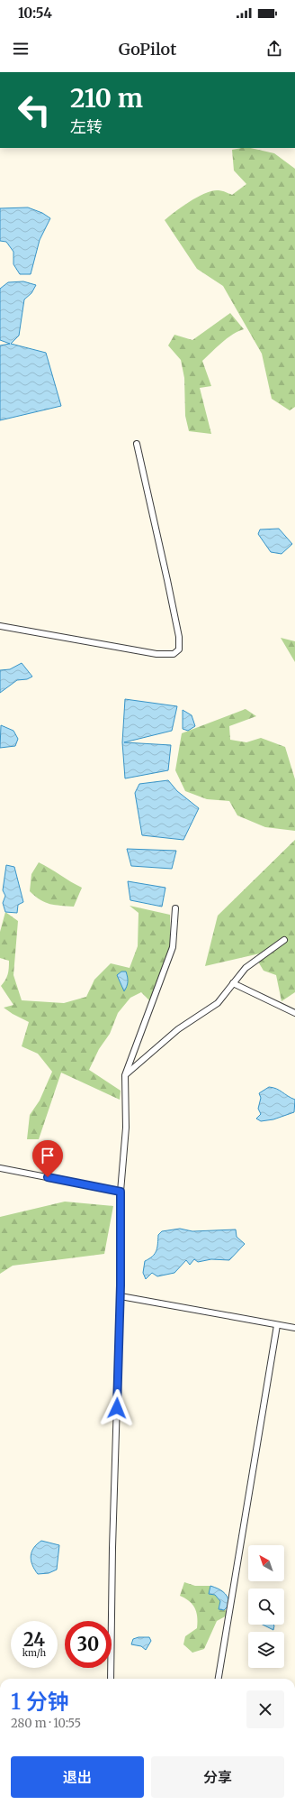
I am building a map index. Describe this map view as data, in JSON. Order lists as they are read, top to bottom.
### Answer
{
  "north": "top left",
  "page": {
    "status": "10:54",
    "header": "GoPilot",
    "turn": ["210 m", "左转"],
    "speed": "24 km/h",
    "limit": "30",
    "heading": ["1 分钟", "280 m · 10:55"],
    "buttons": ["退出", "分享"]
  }
}
